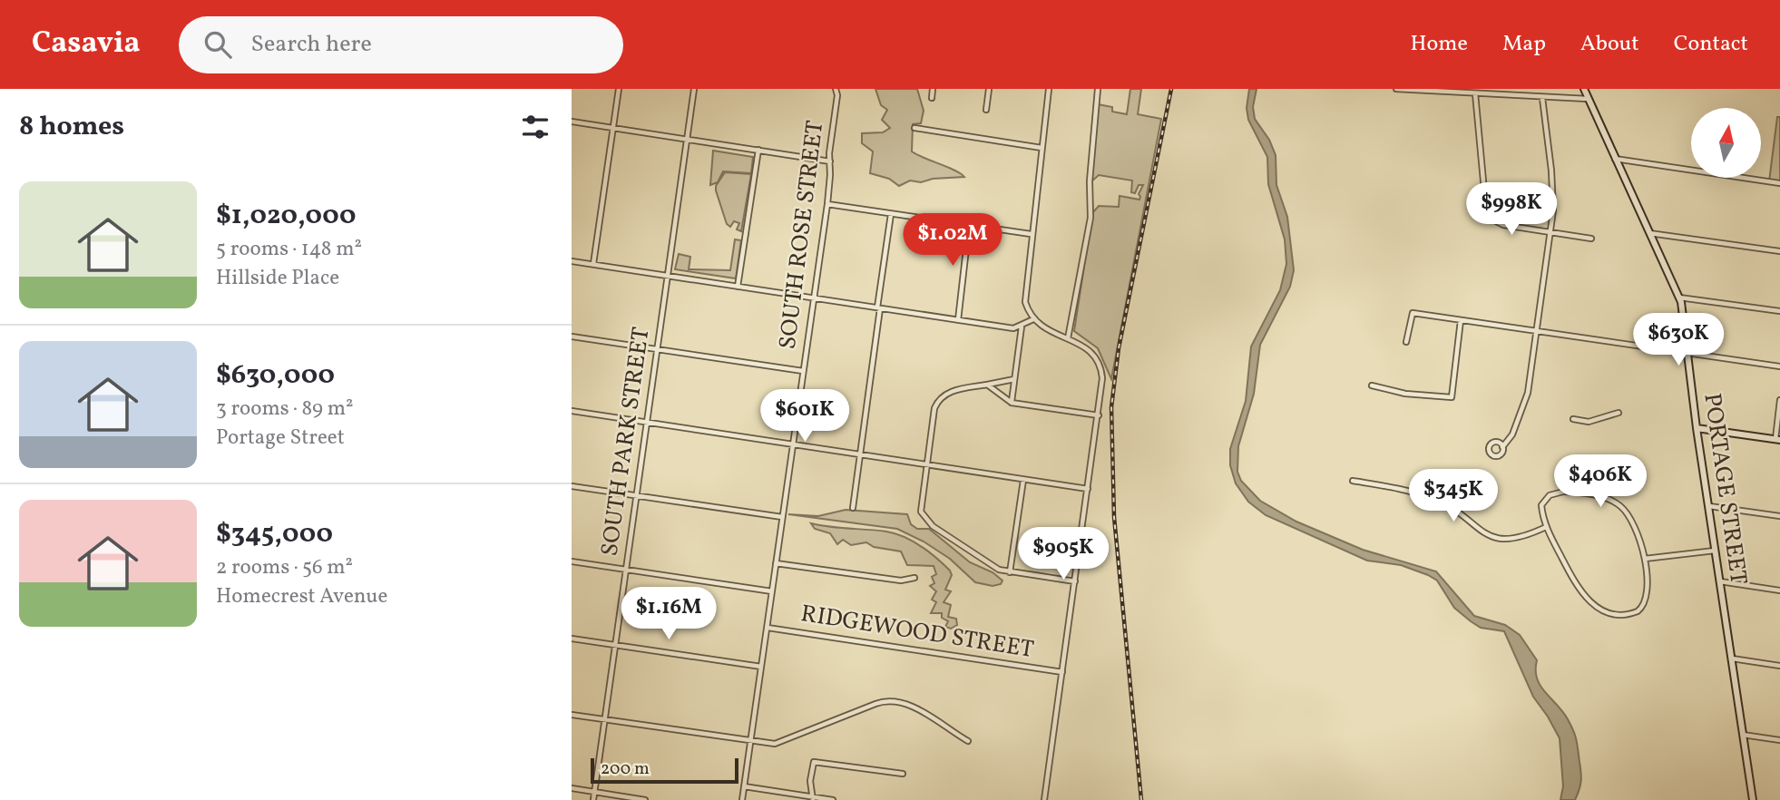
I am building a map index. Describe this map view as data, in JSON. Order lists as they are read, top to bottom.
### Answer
{
  "streets": {
    "main road": ["PORTAGE STREET"],
    "street": ["SOUTH ROSE STREET", "SOUTH PARK STREET", "RIDGEWOOD STREET"]
  },
  "crossings": [
    ["SOUTH ROSE STREET", "RIDGEWOOD STREET"]
  ],
  "scale_bar": "200 m",
  "north": "top",
  "page": {
    "header": "Casavia",
    "search": "Search here",
    "nav": [
      "Home",
      "Map",
      "About",
      "Contact"
    ],
    "heading": "8 homes",
    "list": [
      {
        "name": "$1,020,000",
        "note": "5 rooms · 148 m² · Hillside Place"
      },
      {
        "name": "$630,000",
        "note": "3 rooms · 89 m² · Portage Street"
      },
      {
        "name": "$345,000",
        "note": "2 rooms · 56 m² · Homecrest Avenue"
      }
    ],
    "price": [
      "$998K",
      "$1.02M",
      "$630K",
      "$601K",
      "$406K",
      "$345K",
      "$905K",
      "$1.16M"
    ],
    "scale": "200 m"
  }
}
